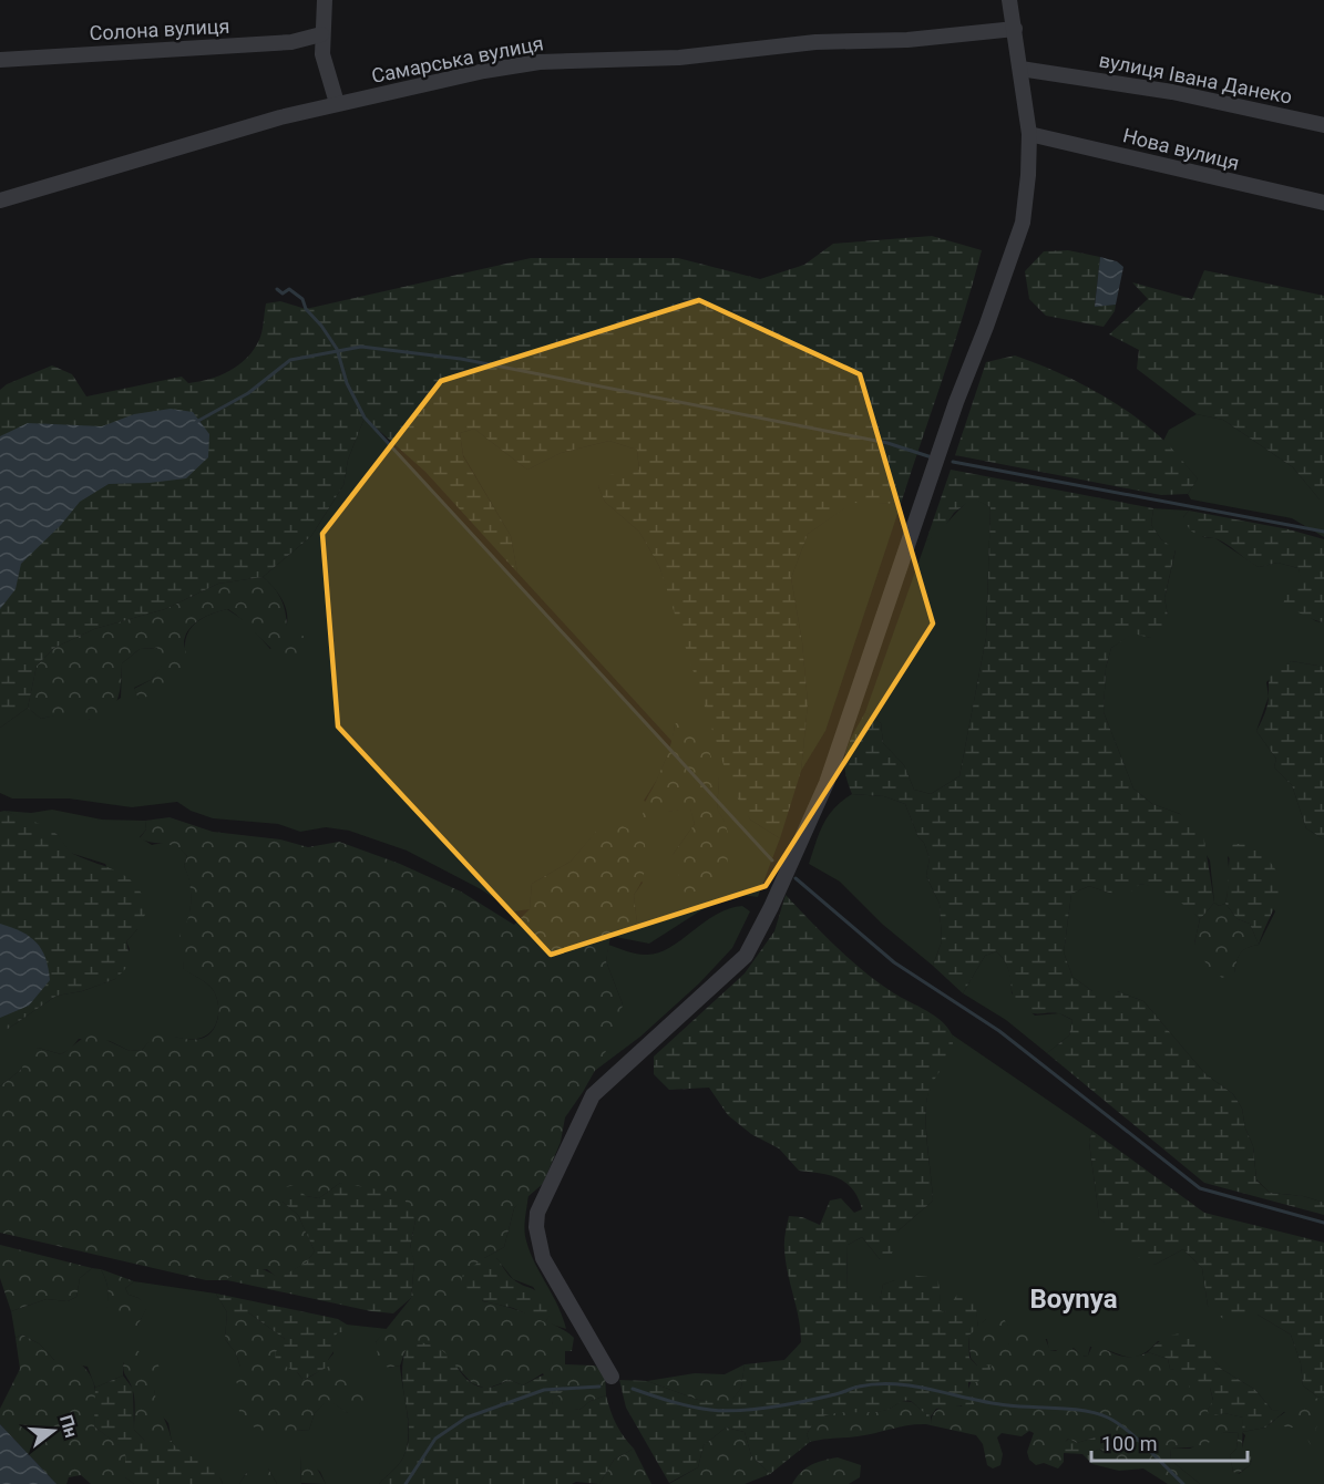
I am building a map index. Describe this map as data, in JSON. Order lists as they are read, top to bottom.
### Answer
{
  "streets": {
    "street": [
      "Солона вулиця",
      "Самарська вулиця",
      "вулиця Івана Данеко",
      "Нова вулиця"
    ]
  },
  "districts": ["Boynya"],
  "scale_bar": "100 m",
  "north": "right"
}
